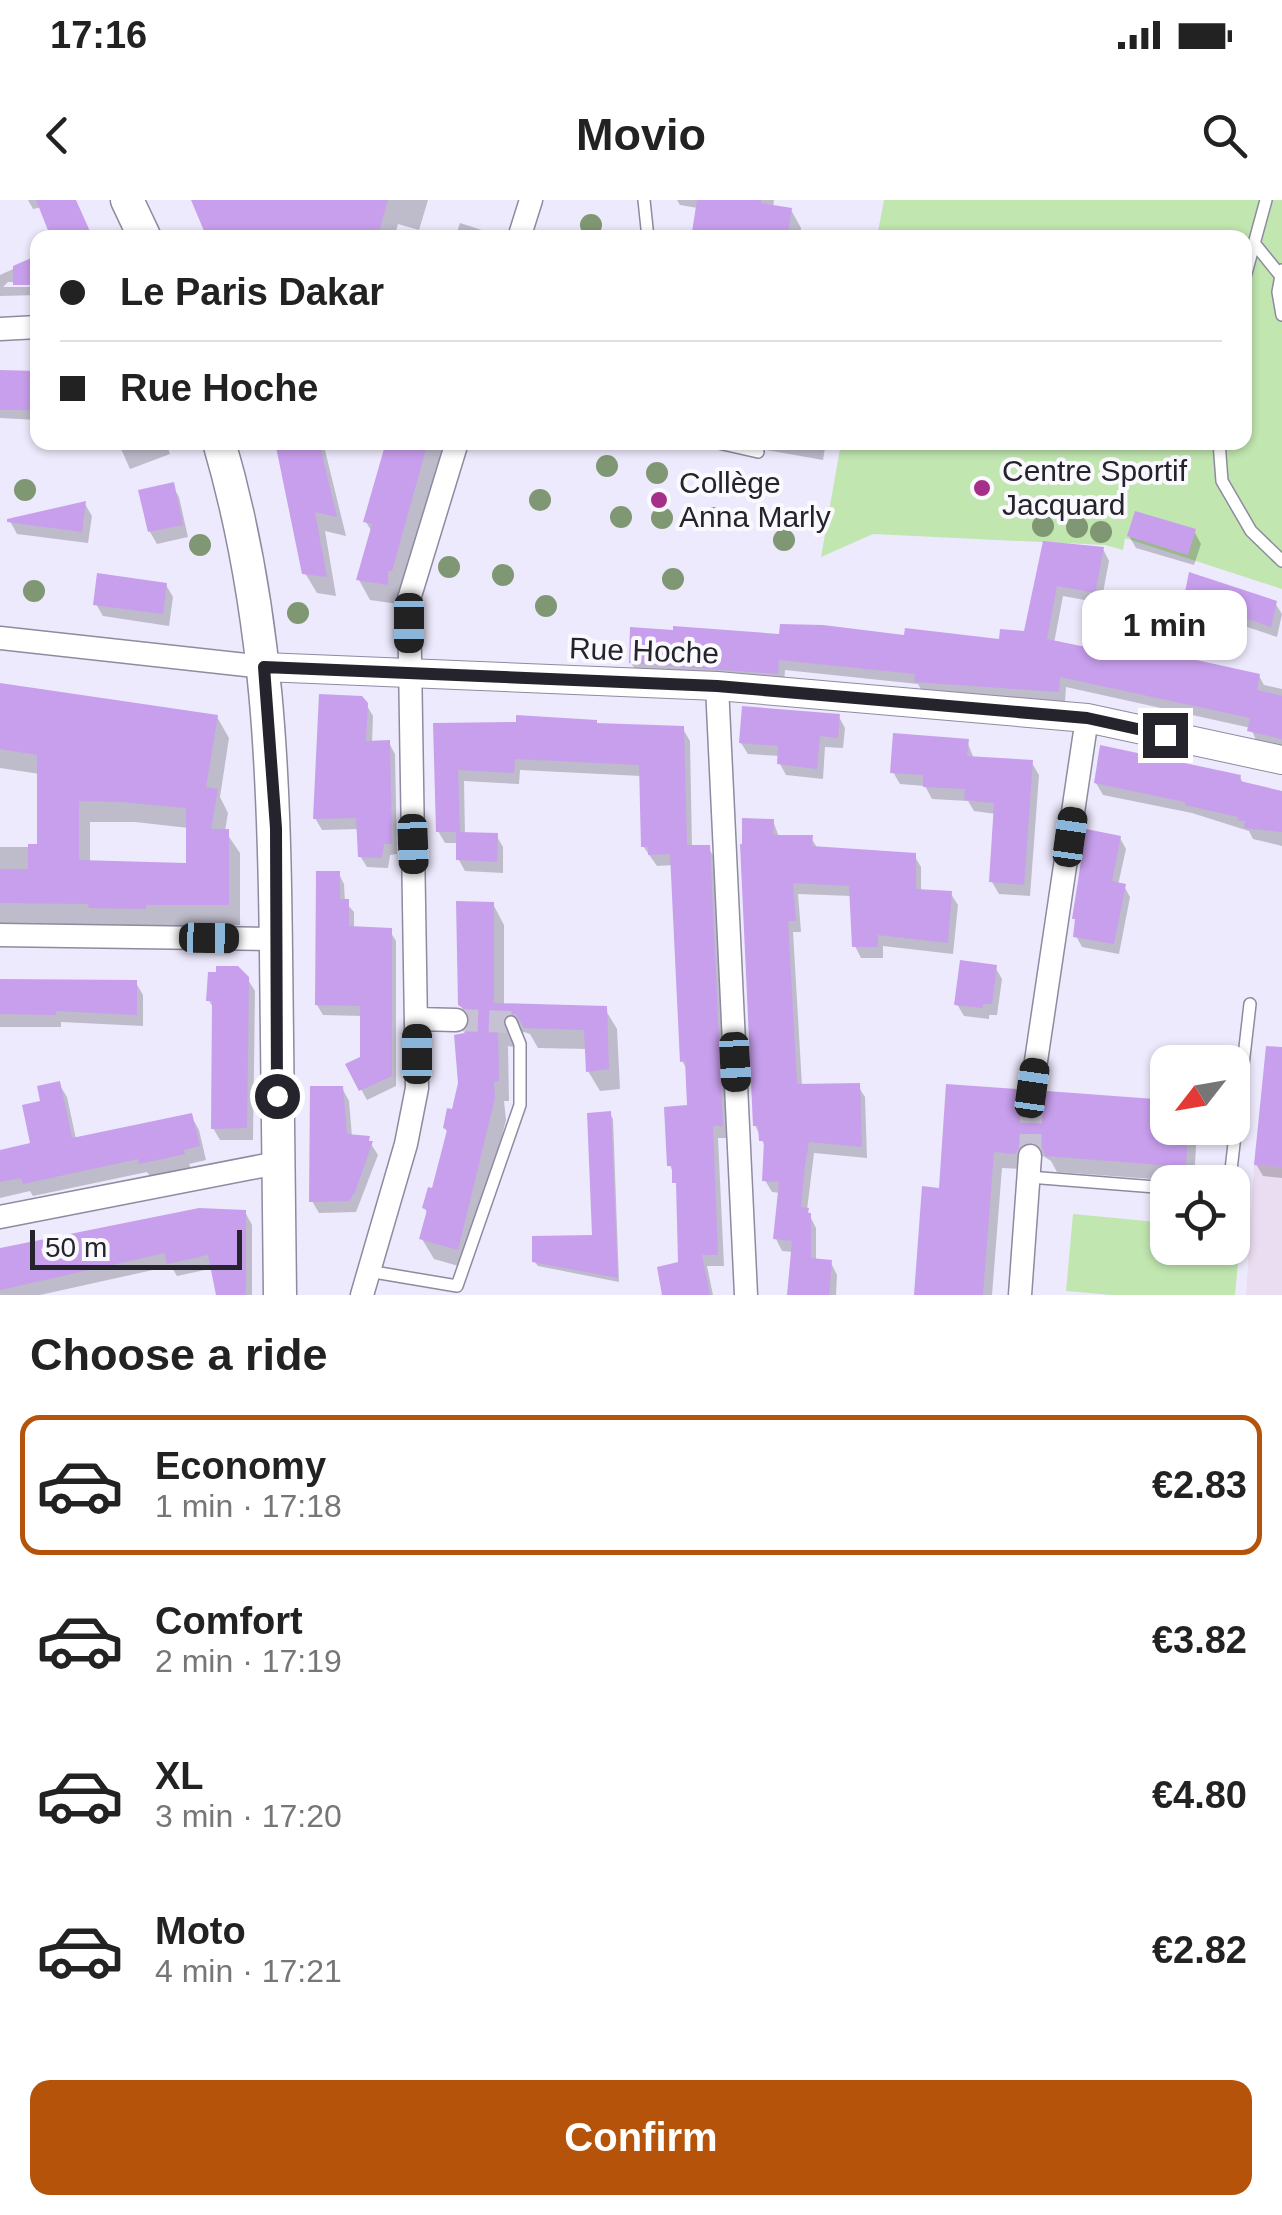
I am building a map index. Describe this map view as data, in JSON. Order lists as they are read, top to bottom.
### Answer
{
  "streets": {
    "street": ["Rue Hoche"]
  },
  "places": ["Centre Sportif Jacquard", "Collège Anna Marly"],
  "scale_bar": "50 m",
  "north": "bottom left",
  "page": {
    "status": "17:16",
    "header": "Movio",
    "banner": ["Le Paris Dakar", "Rue Hoche"],
    "bubble": "1 min",
    "scale": "50 m",
    "heading": "Choose a ride",
    "list": [
      {
        "name": "Economy",
        "note": "1 min · 17:18",
        "value": "€2.83"
      },
      {
        "name": "Comfort",
        "note": "2 min · 17:19",
        "value": "€3.82"
      },
      {
        "name": "XL",
        "note": "3 min · 17:20",
        "value": "€4.80"
      },
      {
        "name": "Moto",
        "note": "4 min · 17:21",
        "value": "€2.82"
      }
    ],
    "buttons": "Confirm"
  }
}
